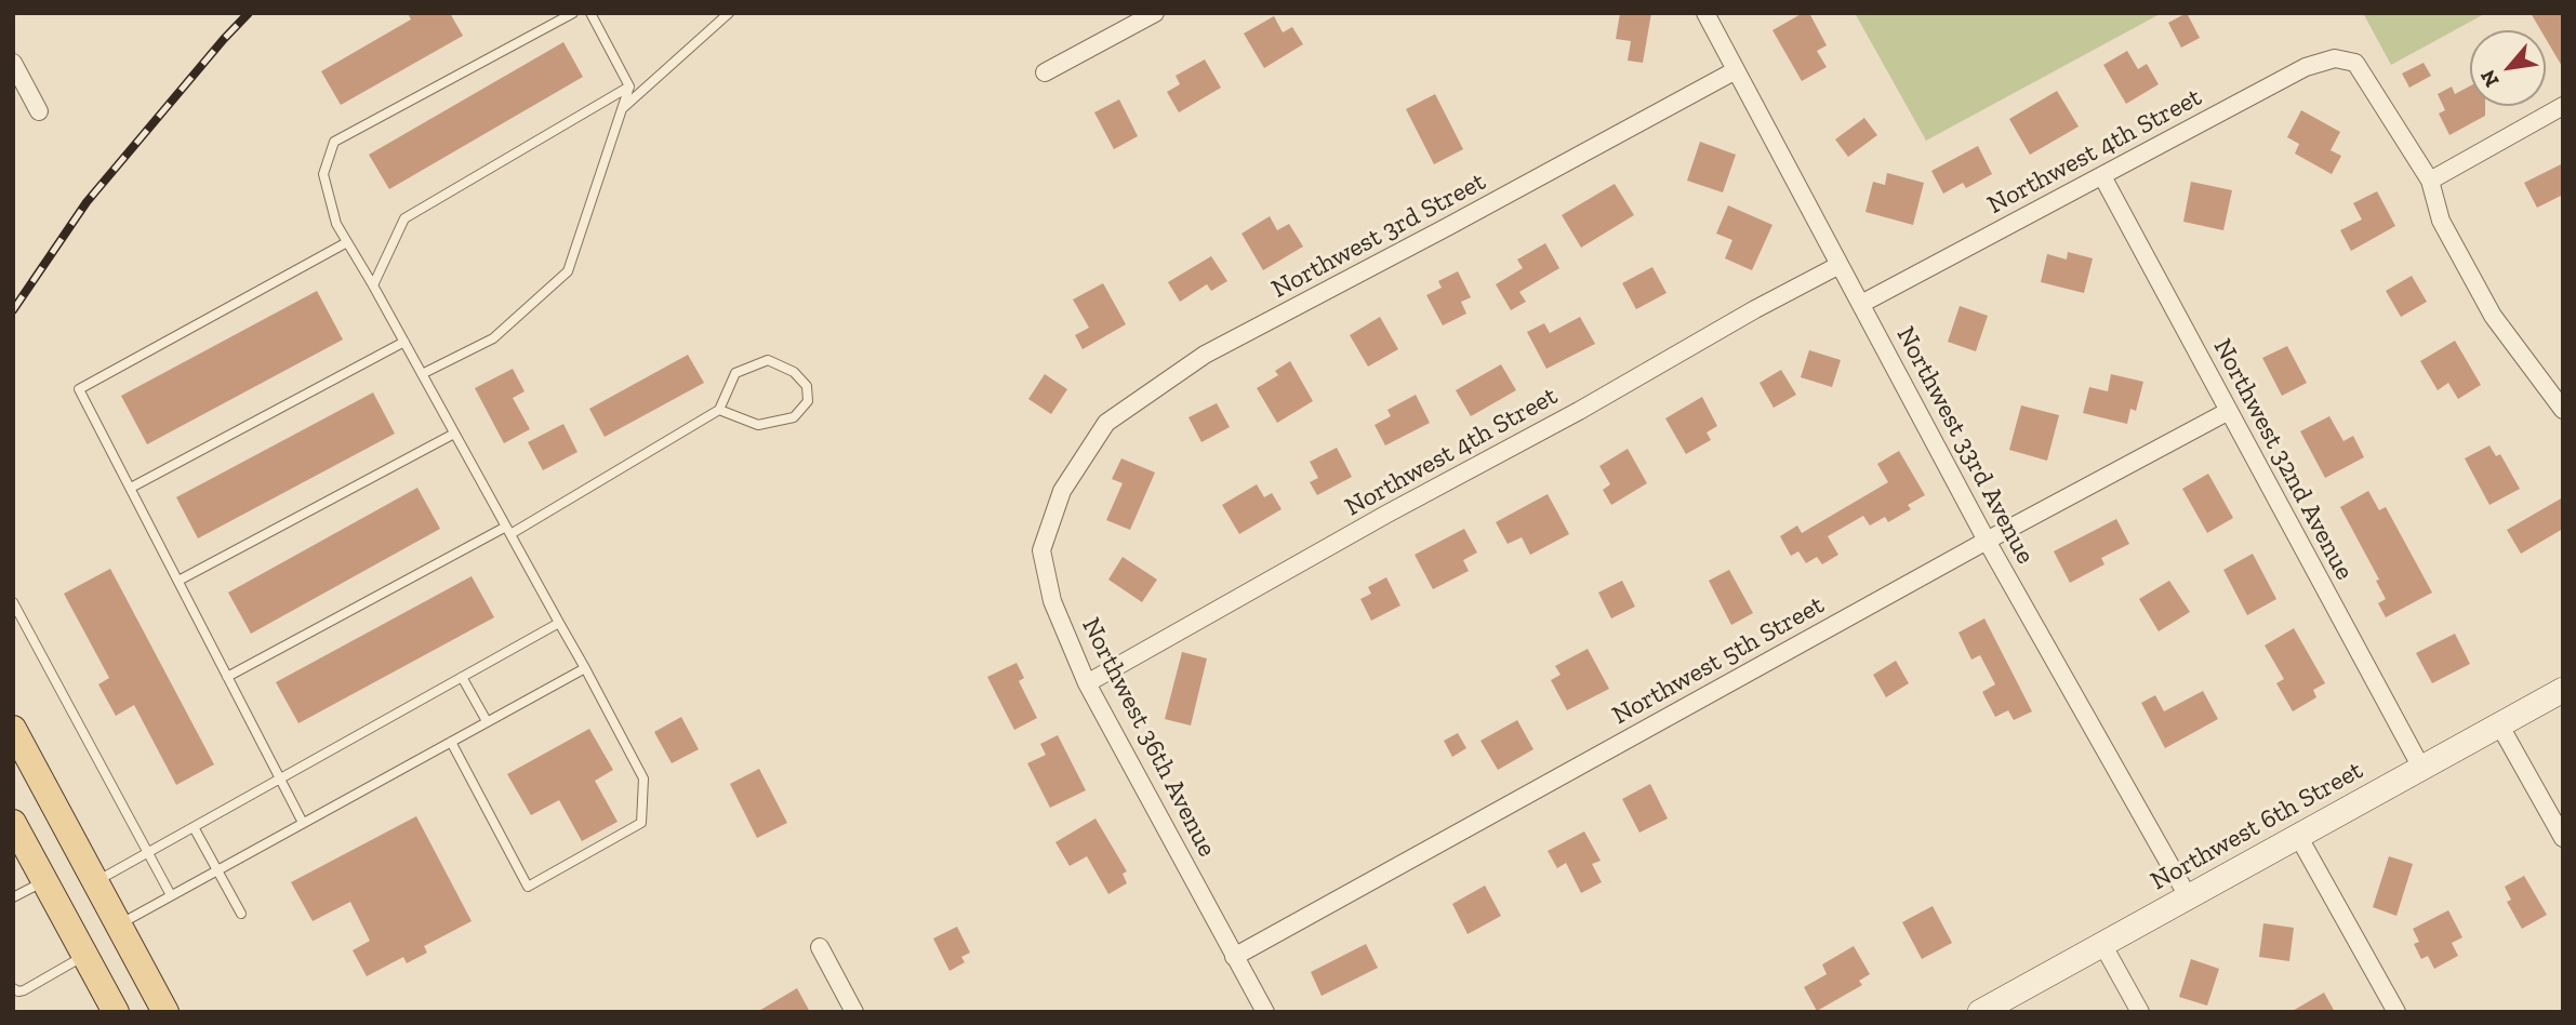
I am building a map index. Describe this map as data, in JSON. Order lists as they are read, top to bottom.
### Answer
{
  "streets": {
    "main road": ["Northwest 6th Street"],
    "street": [
      "Northwest 4th Street",
      "Northwest 3rd Street",
      "Northwest 33rd Avenue",
      "Northwest 32nd Avenue",
      "Northwest 5th Street",
      "Northwest 36th Avenue"
    ]
  },
  "crossings": [
    ["Northwest 4th Street", "Northwest 33rd Avenue"],
    ["Northwest 4th Street", "Northwest 32nd Avenue"],
    ["Northwest 4th Street", "Northwest 36th Avenue"],
    ["Northwest 3rd Street", "Northwest 33rd Avenue"],
    ["Northwest 3rd Street", "Northwest 36th Avenue"],
    ["Northwest 33rd Avenue", "Northwest 5th Street"],
    ["Northwest 33rd Avenue", "Northwest 6th Street"],
    ["Northwest 32nd Avenue", "Northwest 5th Street"],
    ["Northwest 32nd Avenue", "Northwest 6th Street"],
    ["Northwest 5th Street", "Northwest 36th Avenue"]
  ],
  "north": "bottom left"
}
